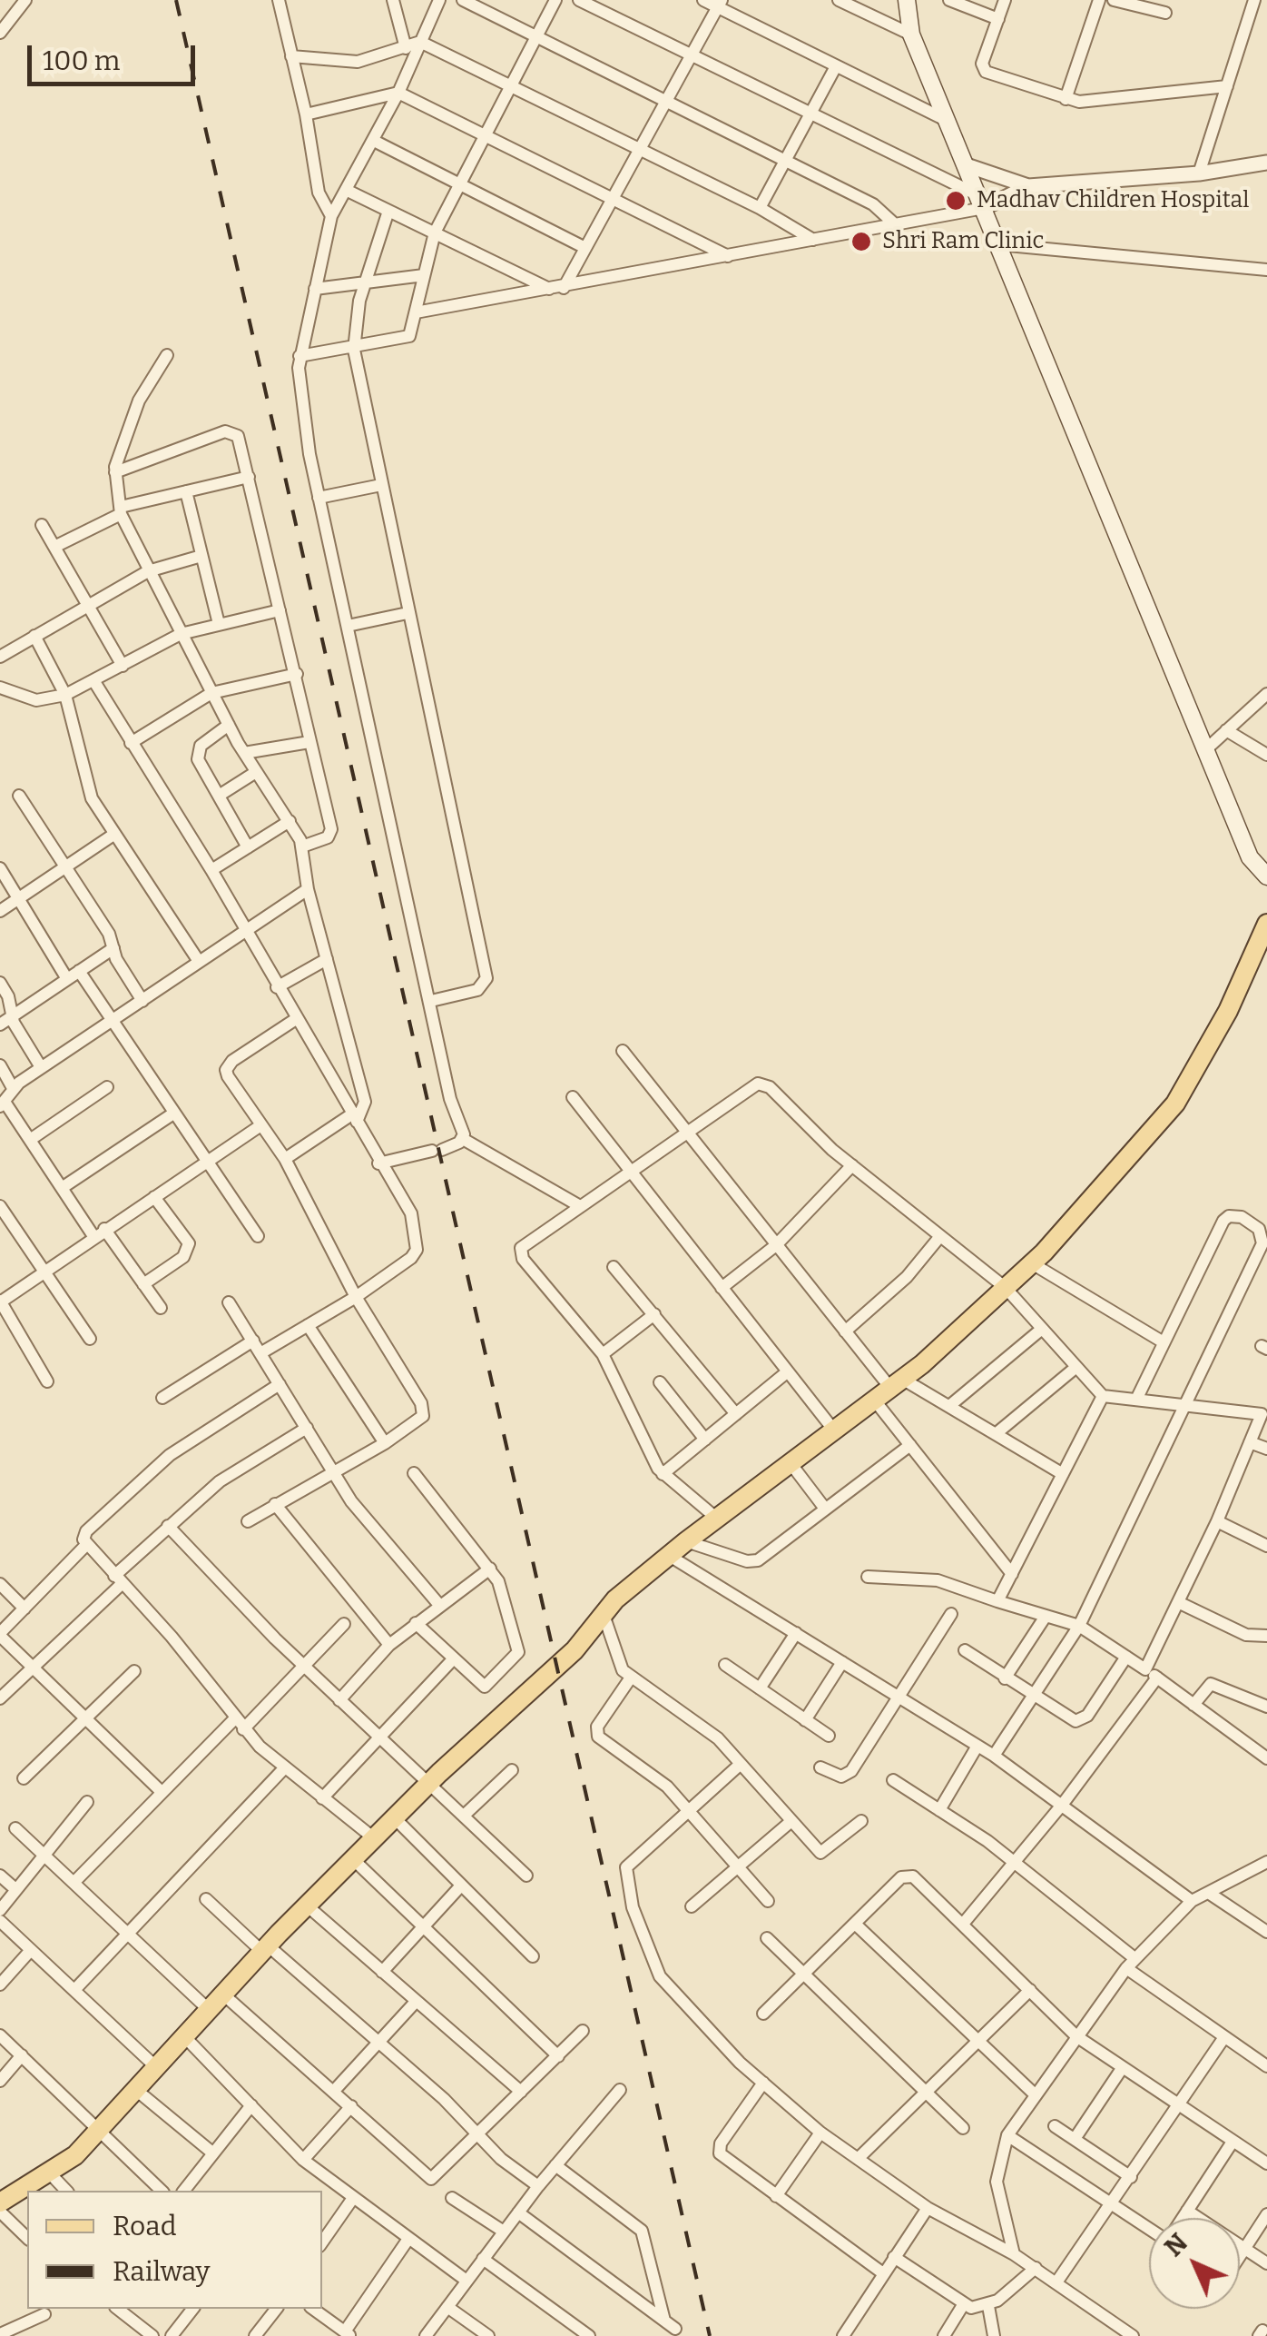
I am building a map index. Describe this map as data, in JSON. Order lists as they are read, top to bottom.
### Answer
{
  "places": ["Madhav Children Hospital", "Shri Ram Clinic"],
  "legend": ["Road", "Railway"],
  "scale_bar": "100 m",
  "north": "top left"
}
